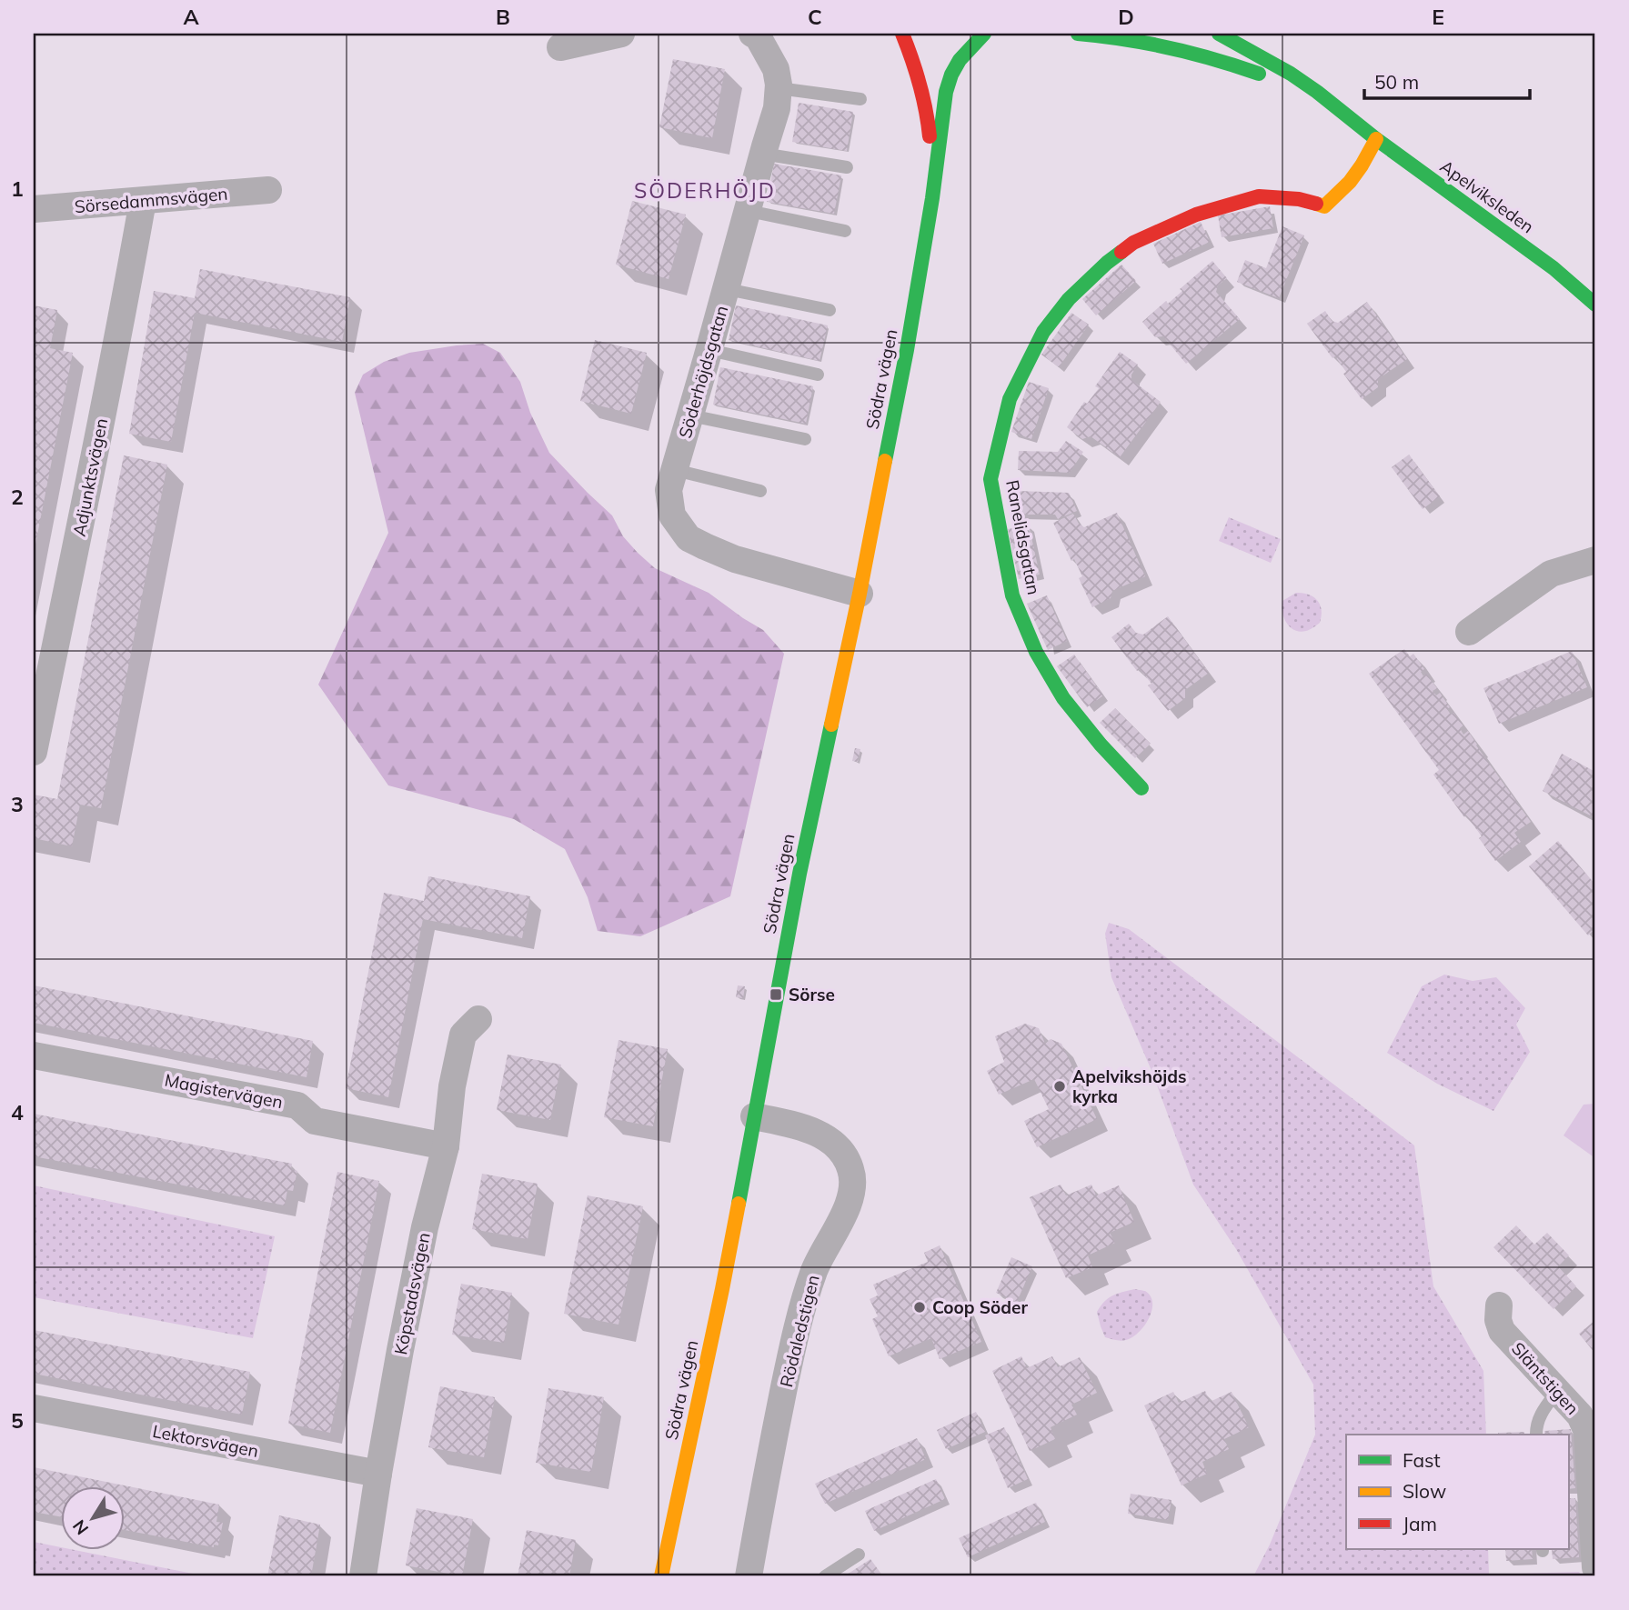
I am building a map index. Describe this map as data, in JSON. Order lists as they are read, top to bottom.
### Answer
{
  "streets": {
    "street": [
      "Apelviksleden",
      "Sörsedammsvägen",
      "Söderhöjdsgatan",
      "Södra vägen",
      "Adjunktsvägen",
      "Ranelidsgatan",
      "Magistervägen",
      "Köpstadsvägen",
      "Rödaledstigen",
      "Släntstigen",
      "Lektorsvägen"
    ]
  },
  "crossings": [
    ["Apelviksleden", "Ranelidsgatan"],
    ["Sörsedammsvägen", "Adjunktsvägen"],
    ["Söderhöjdsgatan", "Södra vägen"],
    ["Södra vägen", "Rödaledstigen"],
    ["Magistervägen", "Köpstadsvägen"],
    ["Köpstadsvägen", "Lektorsvägen"]
  ],
  "districts": ["SÖDERHÖJD"],
  "places": {
    "transit": ["Sörse"],
    "other": ["Apelvikshöjds kyrka", "Coop Söder"]
  },
  "legend": ["Fast", "Slow", "Jam"],
  "scale_bar": "50 m",
  "north": "bottom left",
  "grid": {
    "columns": [
      "A",
      "B",
      "C",
      "D",
      "E"
    ],
    "rows": [
      "1",
      "2",
      "3",
      "4",
      "5"
    ]
  }
}
